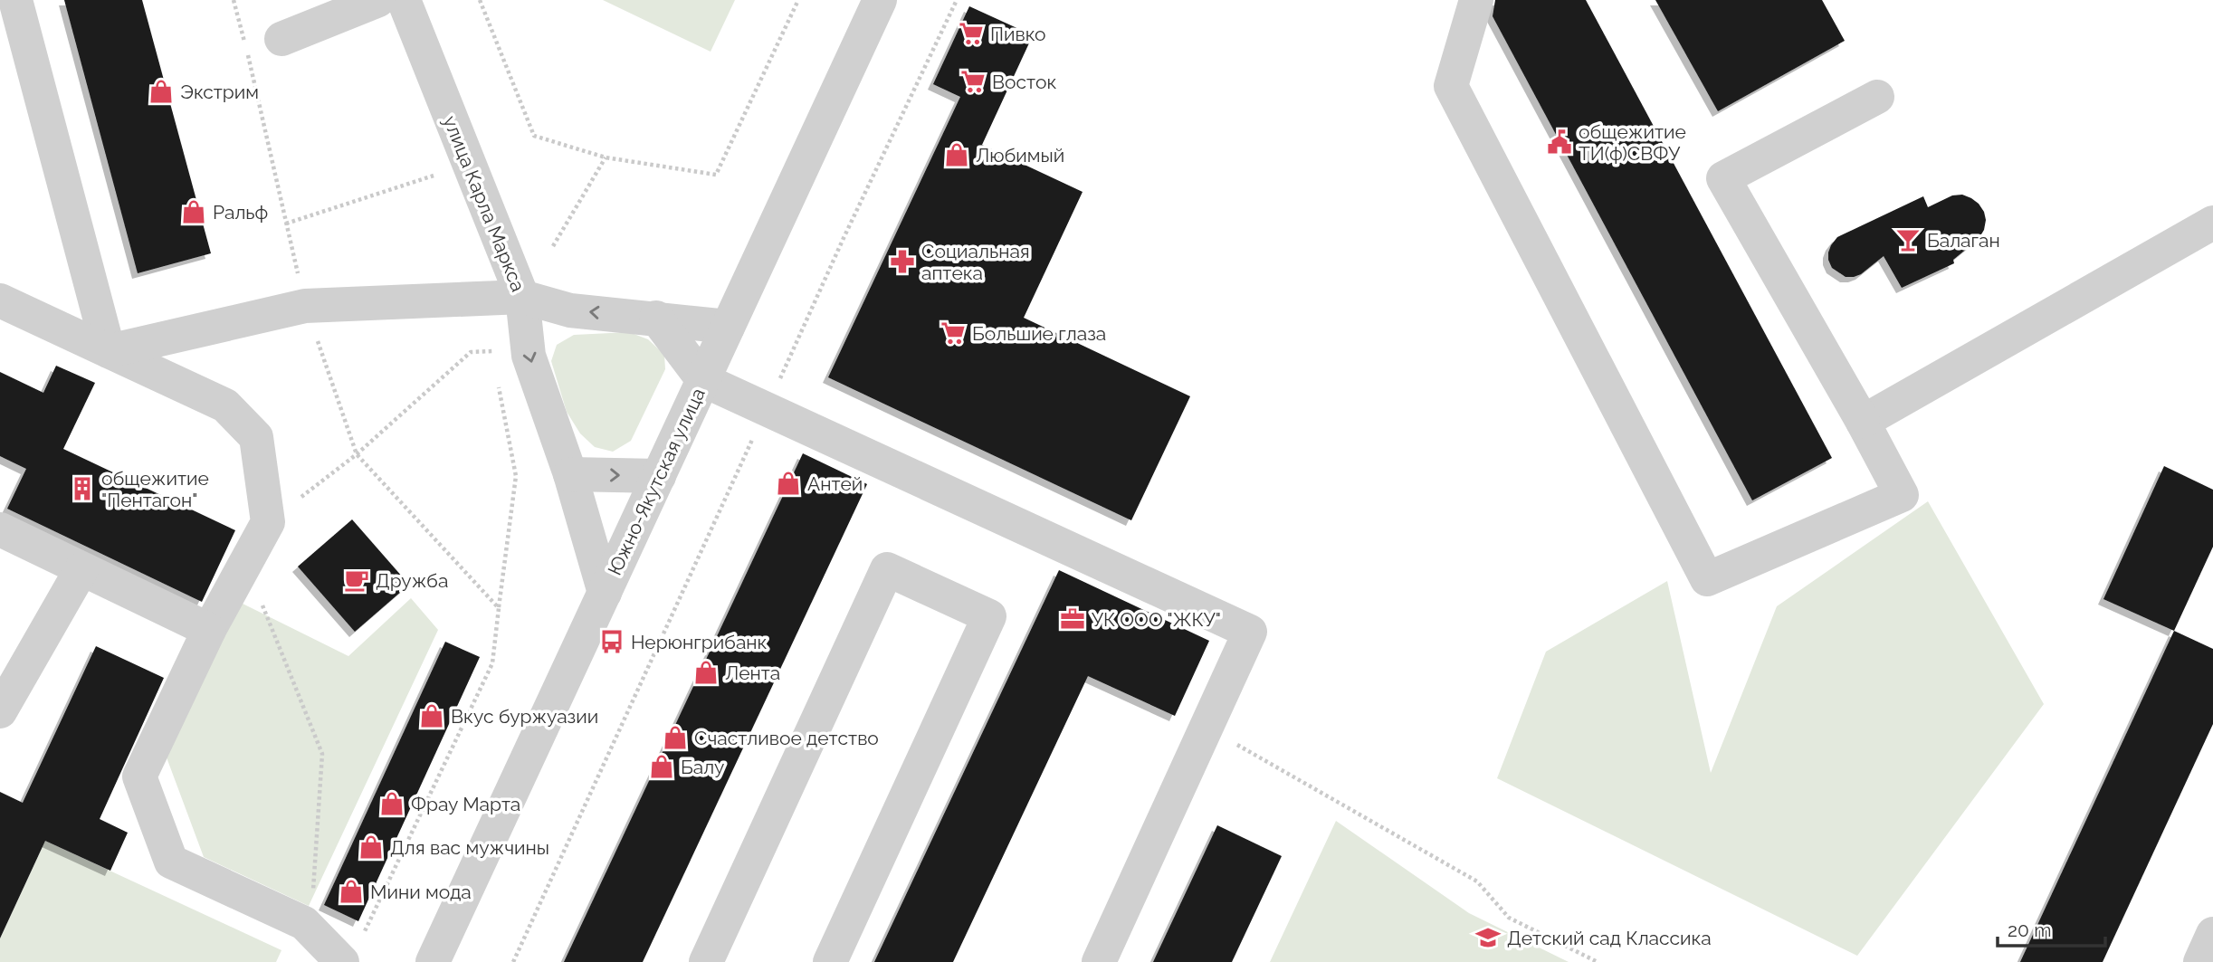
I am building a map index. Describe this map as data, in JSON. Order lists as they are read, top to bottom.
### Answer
{
  "streets": {
    "street": ["улица Карла Маркса", "Южно-Якутская улица"]
  },
  "crossings": [
    ["улица Карла Маркса", "Южно-Якутская улица"]
  ],
  "places": {
    "supermarket": ["Пивко", "Восток", "Большие глаза"],
    "shop": [
      "Экстрим",
      "Любимый",
      "Ральф",
      "Антей",
      "Лента",
      "Вкус буржуазии",
      "Счастливое детство",
      "Балу",
      "Фрау Марта",
      "Для вас мужчины",
      "Мини мода"
    ],
    "public building": ["общежитие ТИ(ф)СВФУ"],
    "bar": ["Балаган"],
    "pharmacy": ["Социальная аптека"],
    "building": ["общежитие \"Пентагон\""],
    "cafe": ["Дружба"],
    "office": ["УК ООО \"ЖКУ\""],
    "bus stop": ["Нерюнгрибанк"],
    "school or university": ["Детский сад Классика"]
  },
  "scale_bar": "20 m"
}
